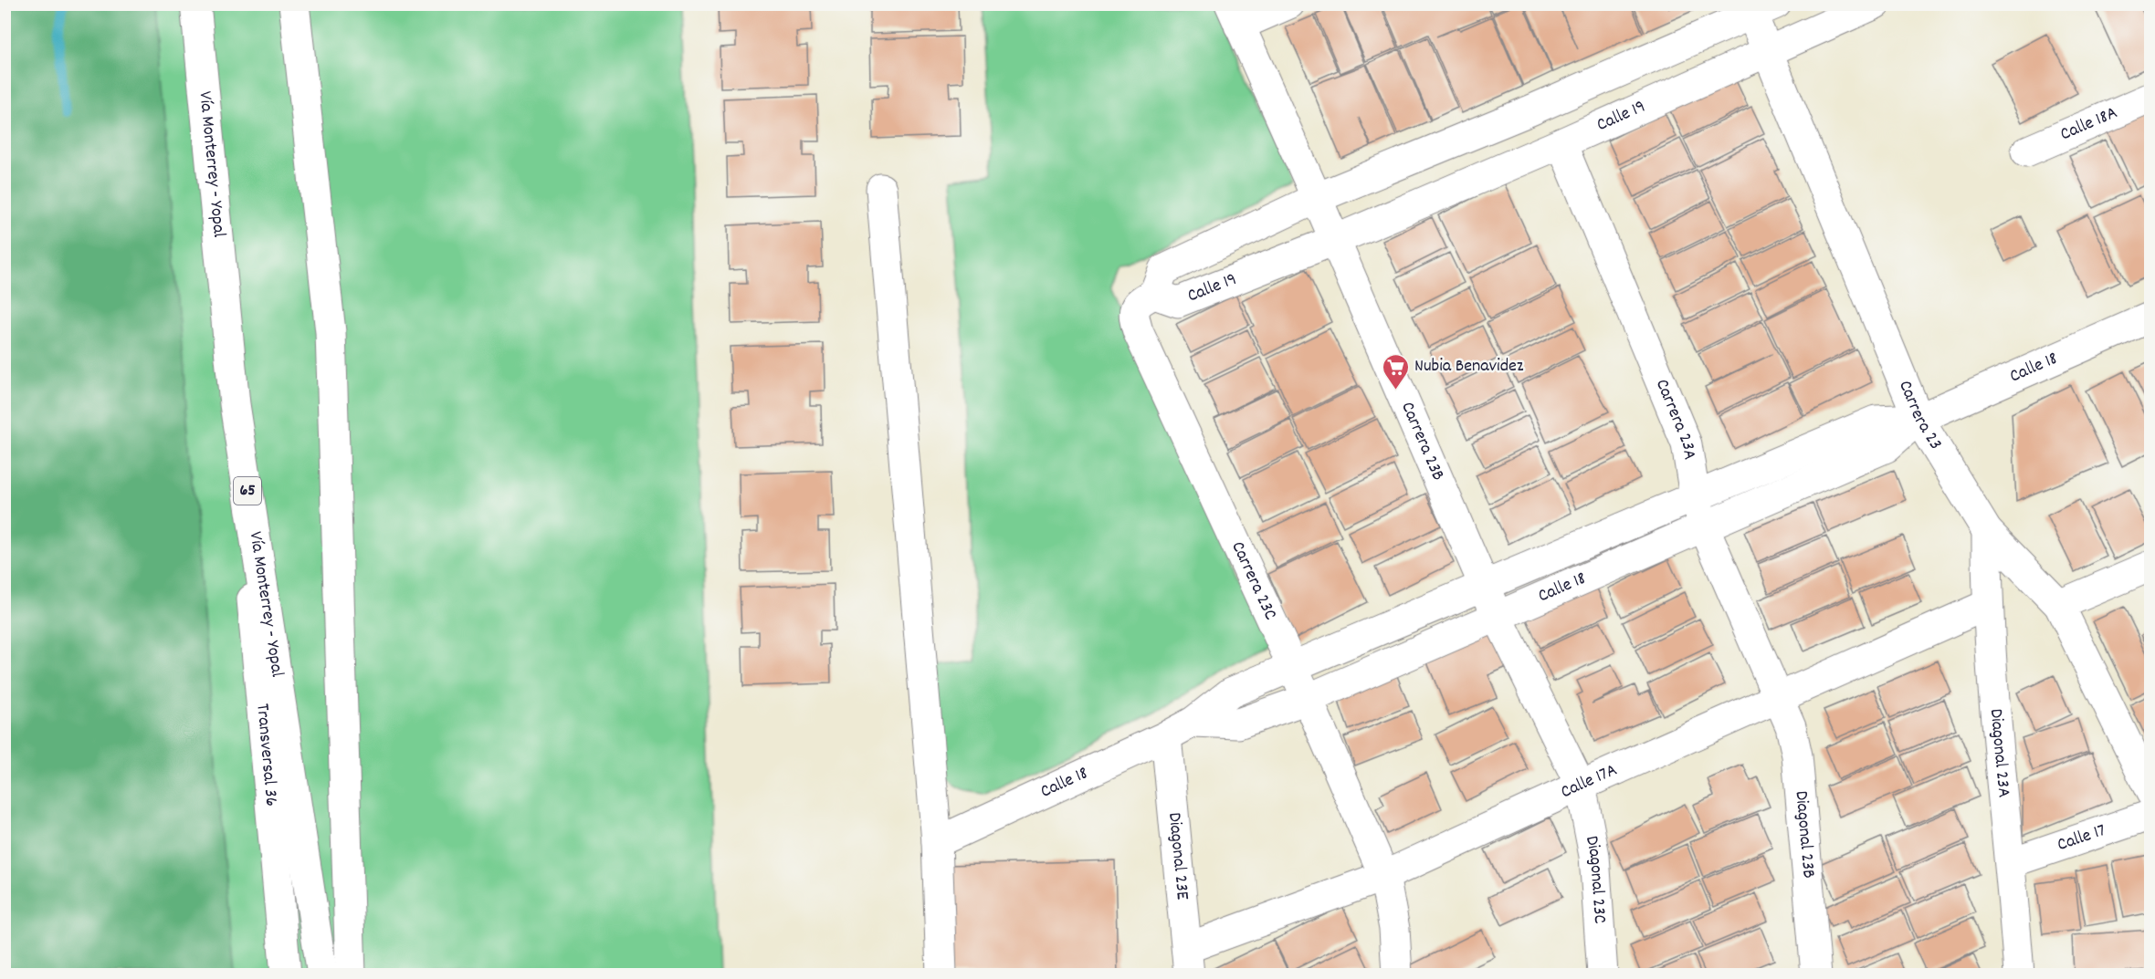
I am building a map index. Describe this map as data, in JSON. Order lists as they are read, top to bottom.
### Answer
{
  "streets": {
    "main road": [
      "Calle 19",
      "Calle 18A",
      "Vía Monterrey - Yopal",
      "Calle 18",
      "Carrera 23",
      "Carrera 23A",
      "Carrera 23B",
      "65",
      "Carrera 23C",
      "Diagonal 23A",
      "Transversal 36",
      "Calle 17A",
      "Diagonal 23B",
      "Calle 17",
      "Diagonal 23E",
      "Diagonal 23C"
    ]
  },
  "crossings": [
    ["Calle 19", "Carrera 23"],
    ["Calle 19", "Carrera 23A"],
    ["Calle 19", "Carrera 23B"],
    ["Calle 19", "Carrera 23C"],
    ["Vía Monterrey - Yopal", "Transversal 36"],
    ["Calle 18", "Carrera 23"],
    ["Calle 18", "Carrera 23A"],
    ["Calle 18", "Carrera 23B"],
    ["Calle 18", "Carrera 23C"],
    ["Calle 18", "Diagonal 23E"],
    ["Carrera 23", "Diagonal 23A"],
    ["Carrera 23A", "Calle 17A"],
    ["Carrera 23A", "Diagonal 23B"],
    ["Carrera 23B", "Calle 17A"],
    ["Carrera 23B", "Diagonal 23C"],
    ["Carrera 23C", "Calle 17A"],
    ["Diagonal 23A", "Calle 17A"],
    ["Diagonal 23A", "Calle 17"],
    ["Calle 17A", "Diagonal 23B"],
    ["Calle 17A", "Diagonal 23E"],
    ["Calle 17A", "Diagonal 23C"]
  ],
  "places": {
    "supermarket": ["Nubia Benavidez"]
  }
}
